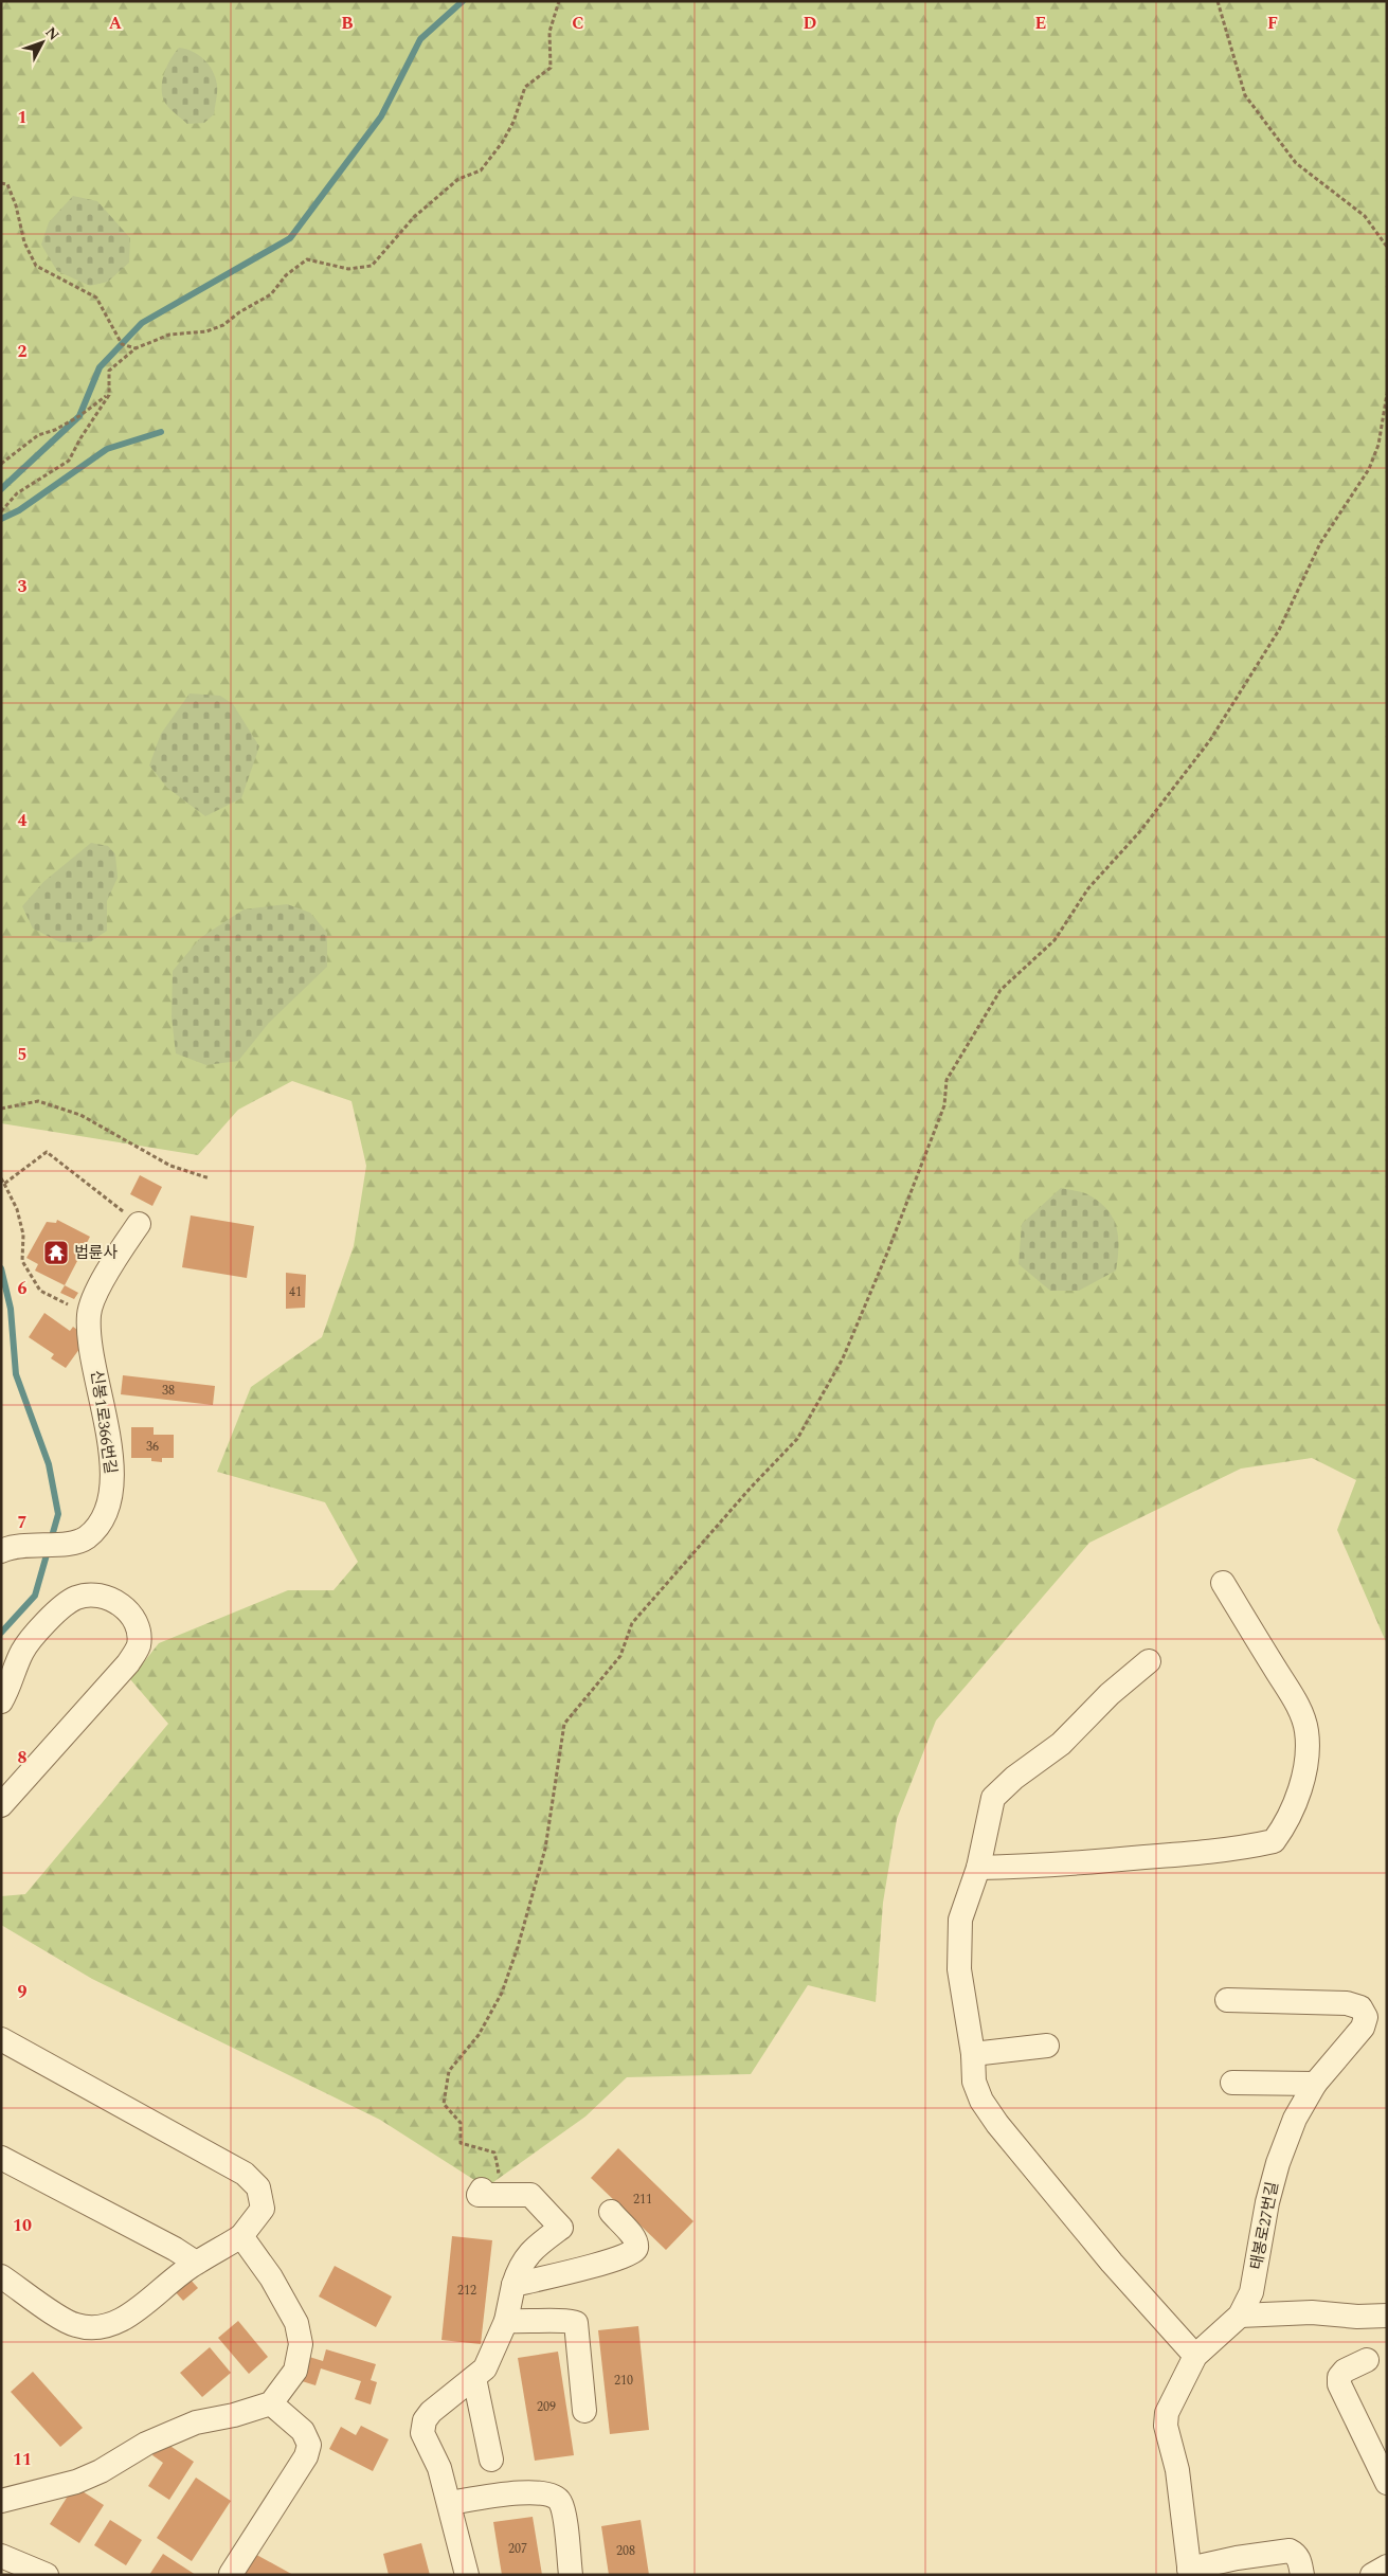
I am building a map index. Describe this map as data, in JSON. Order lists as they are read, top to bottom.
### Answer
{
  "streets": {
    "street": ["신봉1로366번길", "태봉로27번길"]
  },
  "places": {
    "temple": ["법륜사"]
  },
  "house_numbers": [
    "41",
    "38",
    "36",
    "211",
    "212",
    "210",
    "209",
    "207",
    "208"
  ],
  "north": "top right",
  "grid": {
    "columns": [
      "A",
      "B",
      "C",
      "D",
      "E",
      "F"
    ],
    "rows": [
      "1",
      "2",
      "3",
      "4",
      "5",
      "6",
      "7",
      "8",
      "9",
      "10",
      "11"
    ]
  }
}
